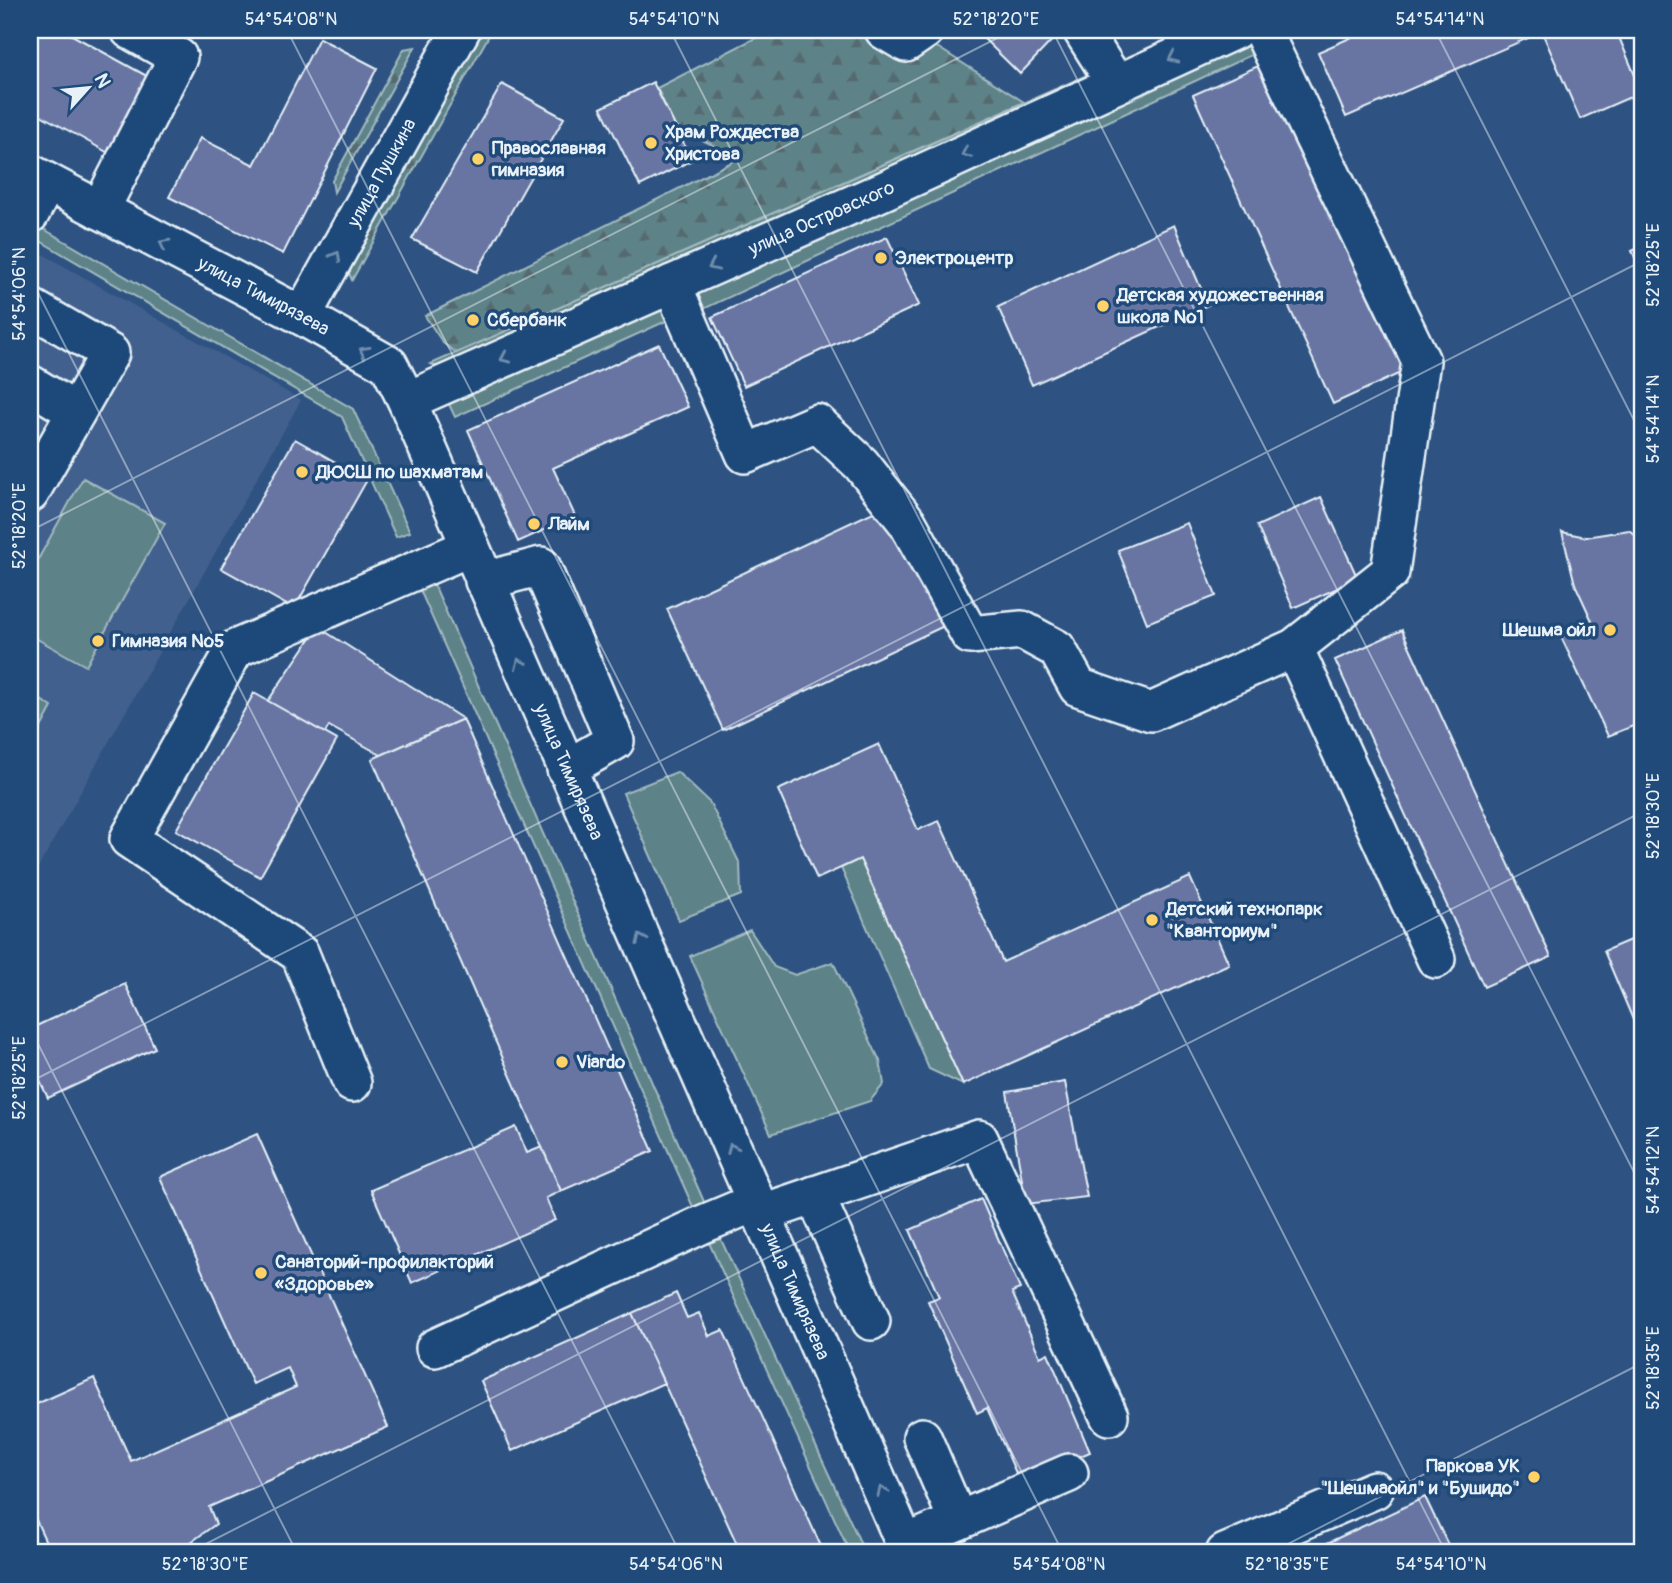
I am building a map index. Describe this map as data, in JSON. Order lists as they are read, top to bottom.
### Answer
{
  "streets": {
    "street": ["улица Пушкина", "улица Островского", "улица Тимирязева"]
  },
  "crossings": [
    ["улица Пушкина", "улица Тимирязева"],
    ["улица Островского", "улица Тимирязева"]
  ],
  "one_way": ["улица Пушкина", "улица Островского", "улица Тимирязева"],
  "places": [
    "Храм Рождества Христова",
    "Православная гимназия",
    "Электроцентр",
    "Детская художественная школа №1",
    "Сбербанк",
    "ДЮСШ по шахматам",
    "Лайм",
    "Шешма ойл",
    "Гимназия №5",
    "Детский технопарк \"Кванториум\"",
    "Viardo",
    "Санаторий-профилакторий «Здоровье»",
    "Паркова УК \"Шешмаойл\" и \"Бушидо\""
  ],
  "north": "top right",
  "coordinates": [
    "54°54'08\"N",
    "54°54'10\"N",
    "52°18'20\"E",
    "54°54'14\"N",
    "52°18'25\"E",
    "54°54'06\"N",
    "52°18'30\"E",
    "54°54'12\"N",
    "52°18'35\"E"
  ]
}
